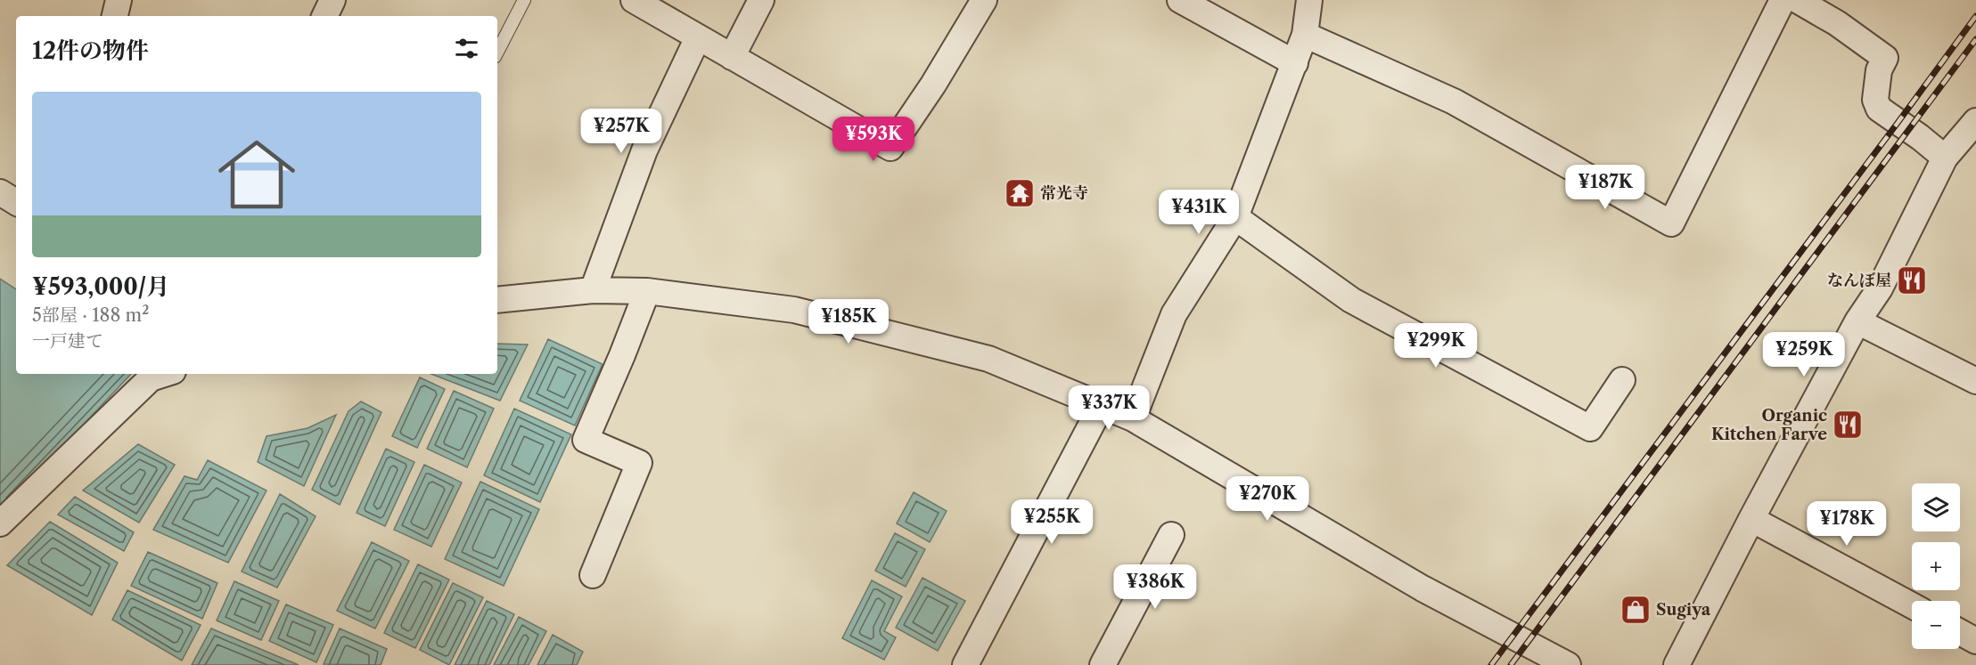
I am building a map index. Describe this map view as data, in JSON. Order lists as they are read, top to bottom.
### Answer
{
  "places": {
    "temple": ["常光寺"],
    "restaurant": ["なんぼ屋", "Organic Kitchen Farve"],
    "shop": ["Sugiya"]
  },
  "page": {
    "heading": "12件の物件",
    "list": [
      {
        "name": "¥593,000/月",
        "note": "5部屋 · 188 m² · 一戸建て"
      }
    ],
    "price": [
      "¥257K",
      "¥593K",
      "¥187K",
      "¥431K",
      "¥185K",
      "¥299K",
      "¥259K",
      "¥337K",
      "¥270K",
      "¥255K",
      "¥178K",
      "¥386K"
    ],
    "map_buttons": ["+", "−"]
  }
}
